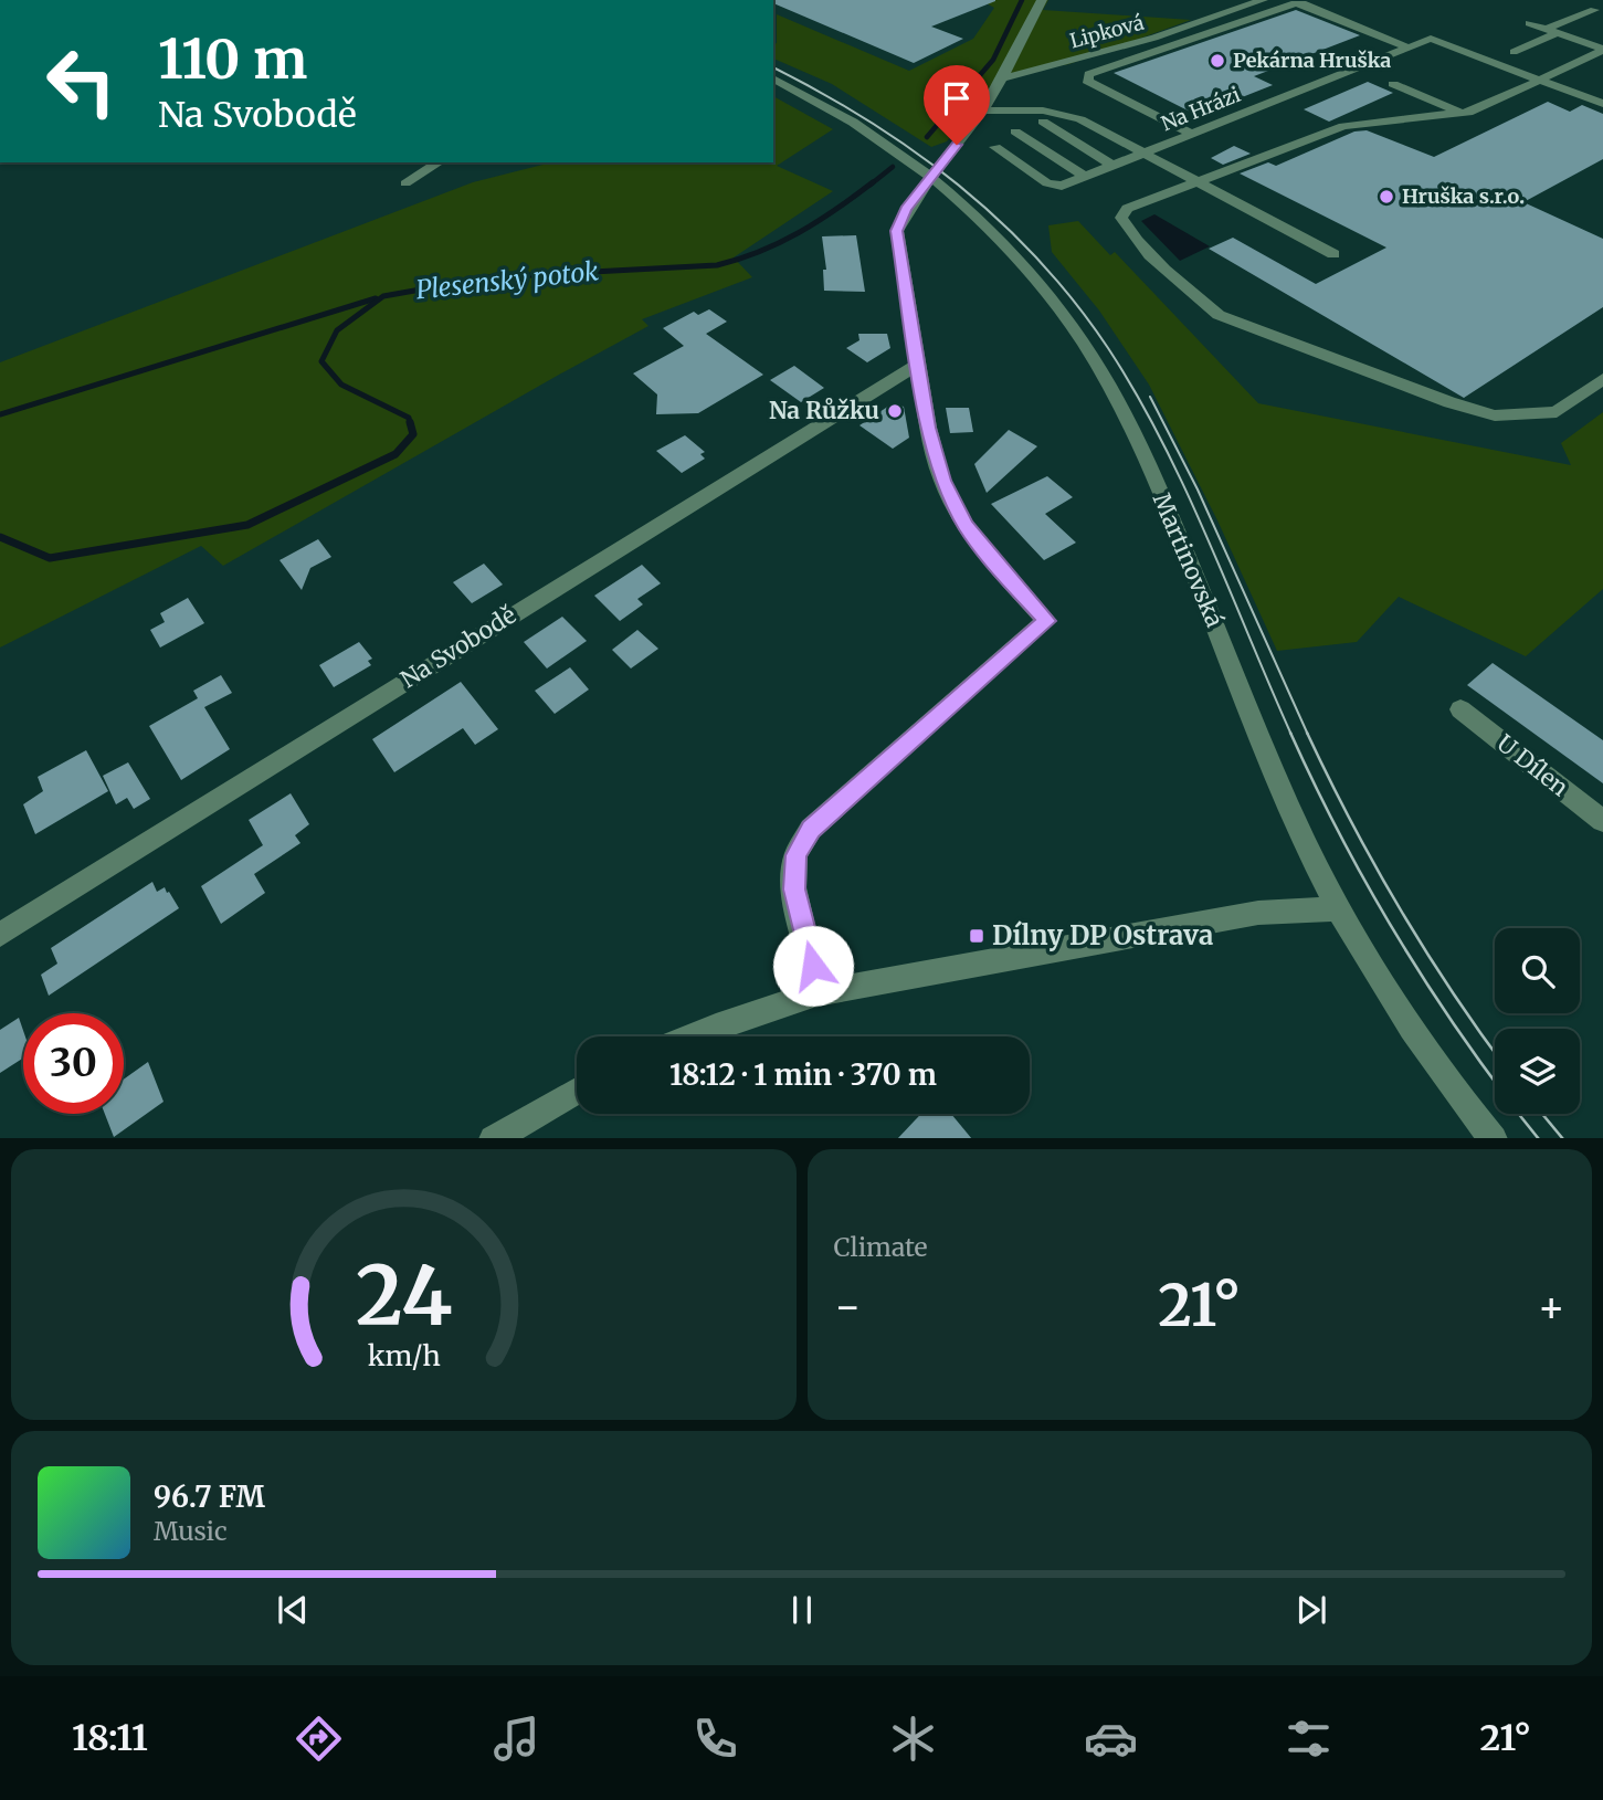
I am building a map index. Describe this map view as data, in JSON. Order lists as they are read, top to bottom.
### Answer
{
  "streets": {
    "street": [
      "Lipková",
      "Na Hrázi",
      "Martinovská",
      "Na Svobodě",
      "U Dílen"
    ]
  },
  "water": ["Plesenský potok"],
  "places": {
    "other": ["Pekárna Hruška", "Hruška s.r.o.", "Na Růžku"],
    "transit": ["Dílny DP Ostrava"]
  },
  "page": {
    "turn": ["110 m", "Na Svobodě"],
    "limit": "30",
    "trip": "18:12 · 1 min · 370 m",
    "tile": "Climate",
    "heat": ["−", "21°", "+"],
    "song": ["96.7 FM", "Music"],
    "tabs": ["18:11", "21°"],
    "gauge": ["24", "km/h"]
  }
}
